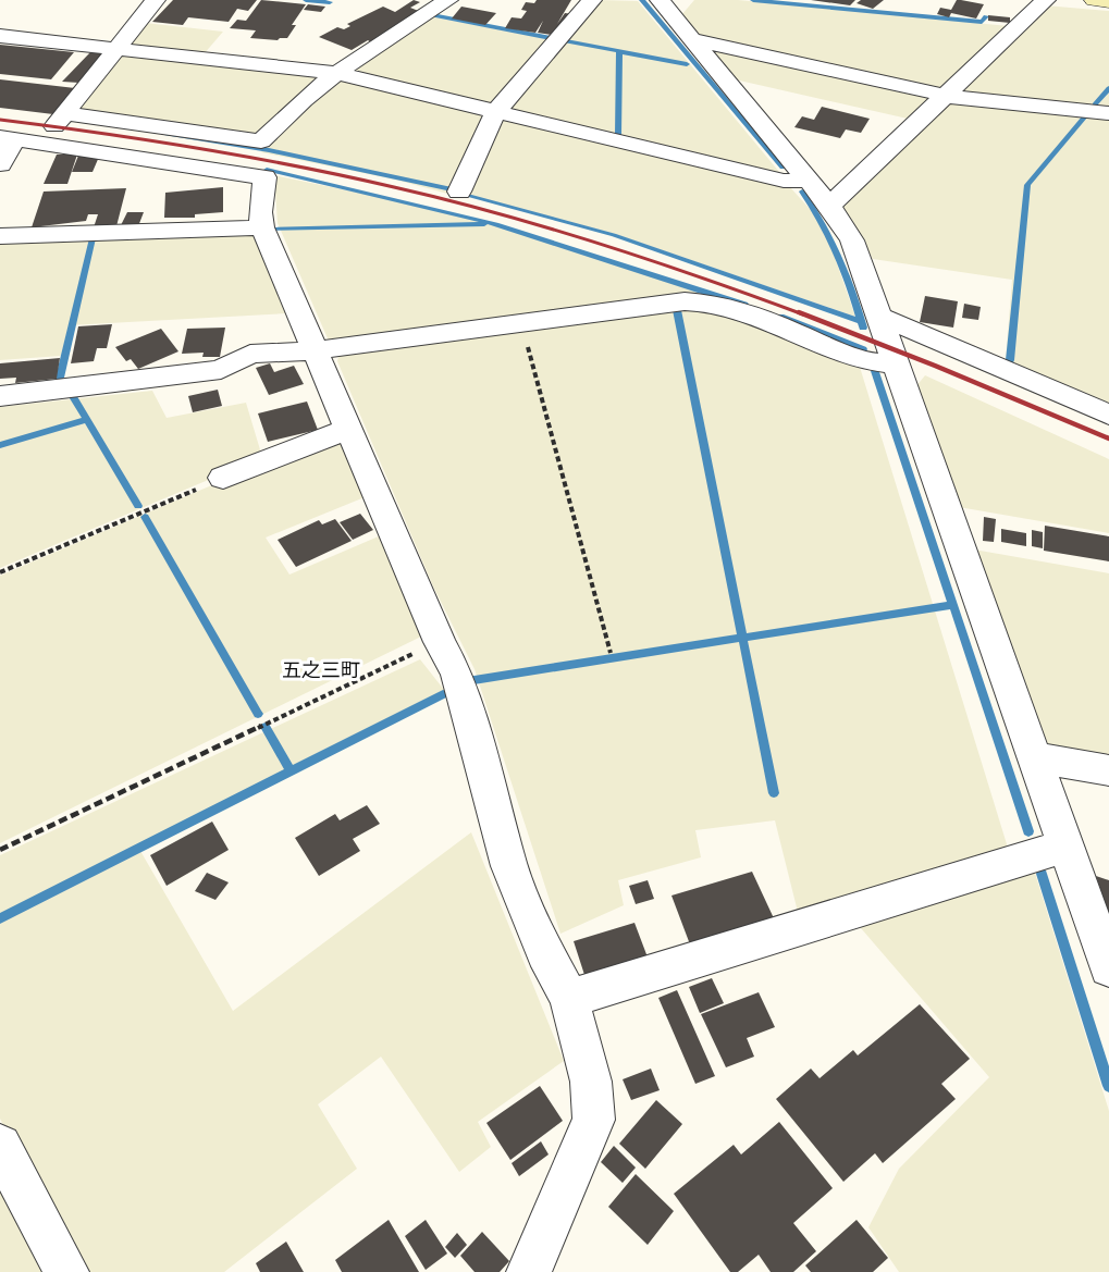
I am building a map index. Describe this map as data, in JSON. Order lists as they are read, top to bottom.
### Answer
{
  "districts": ["五之三町"]
}
